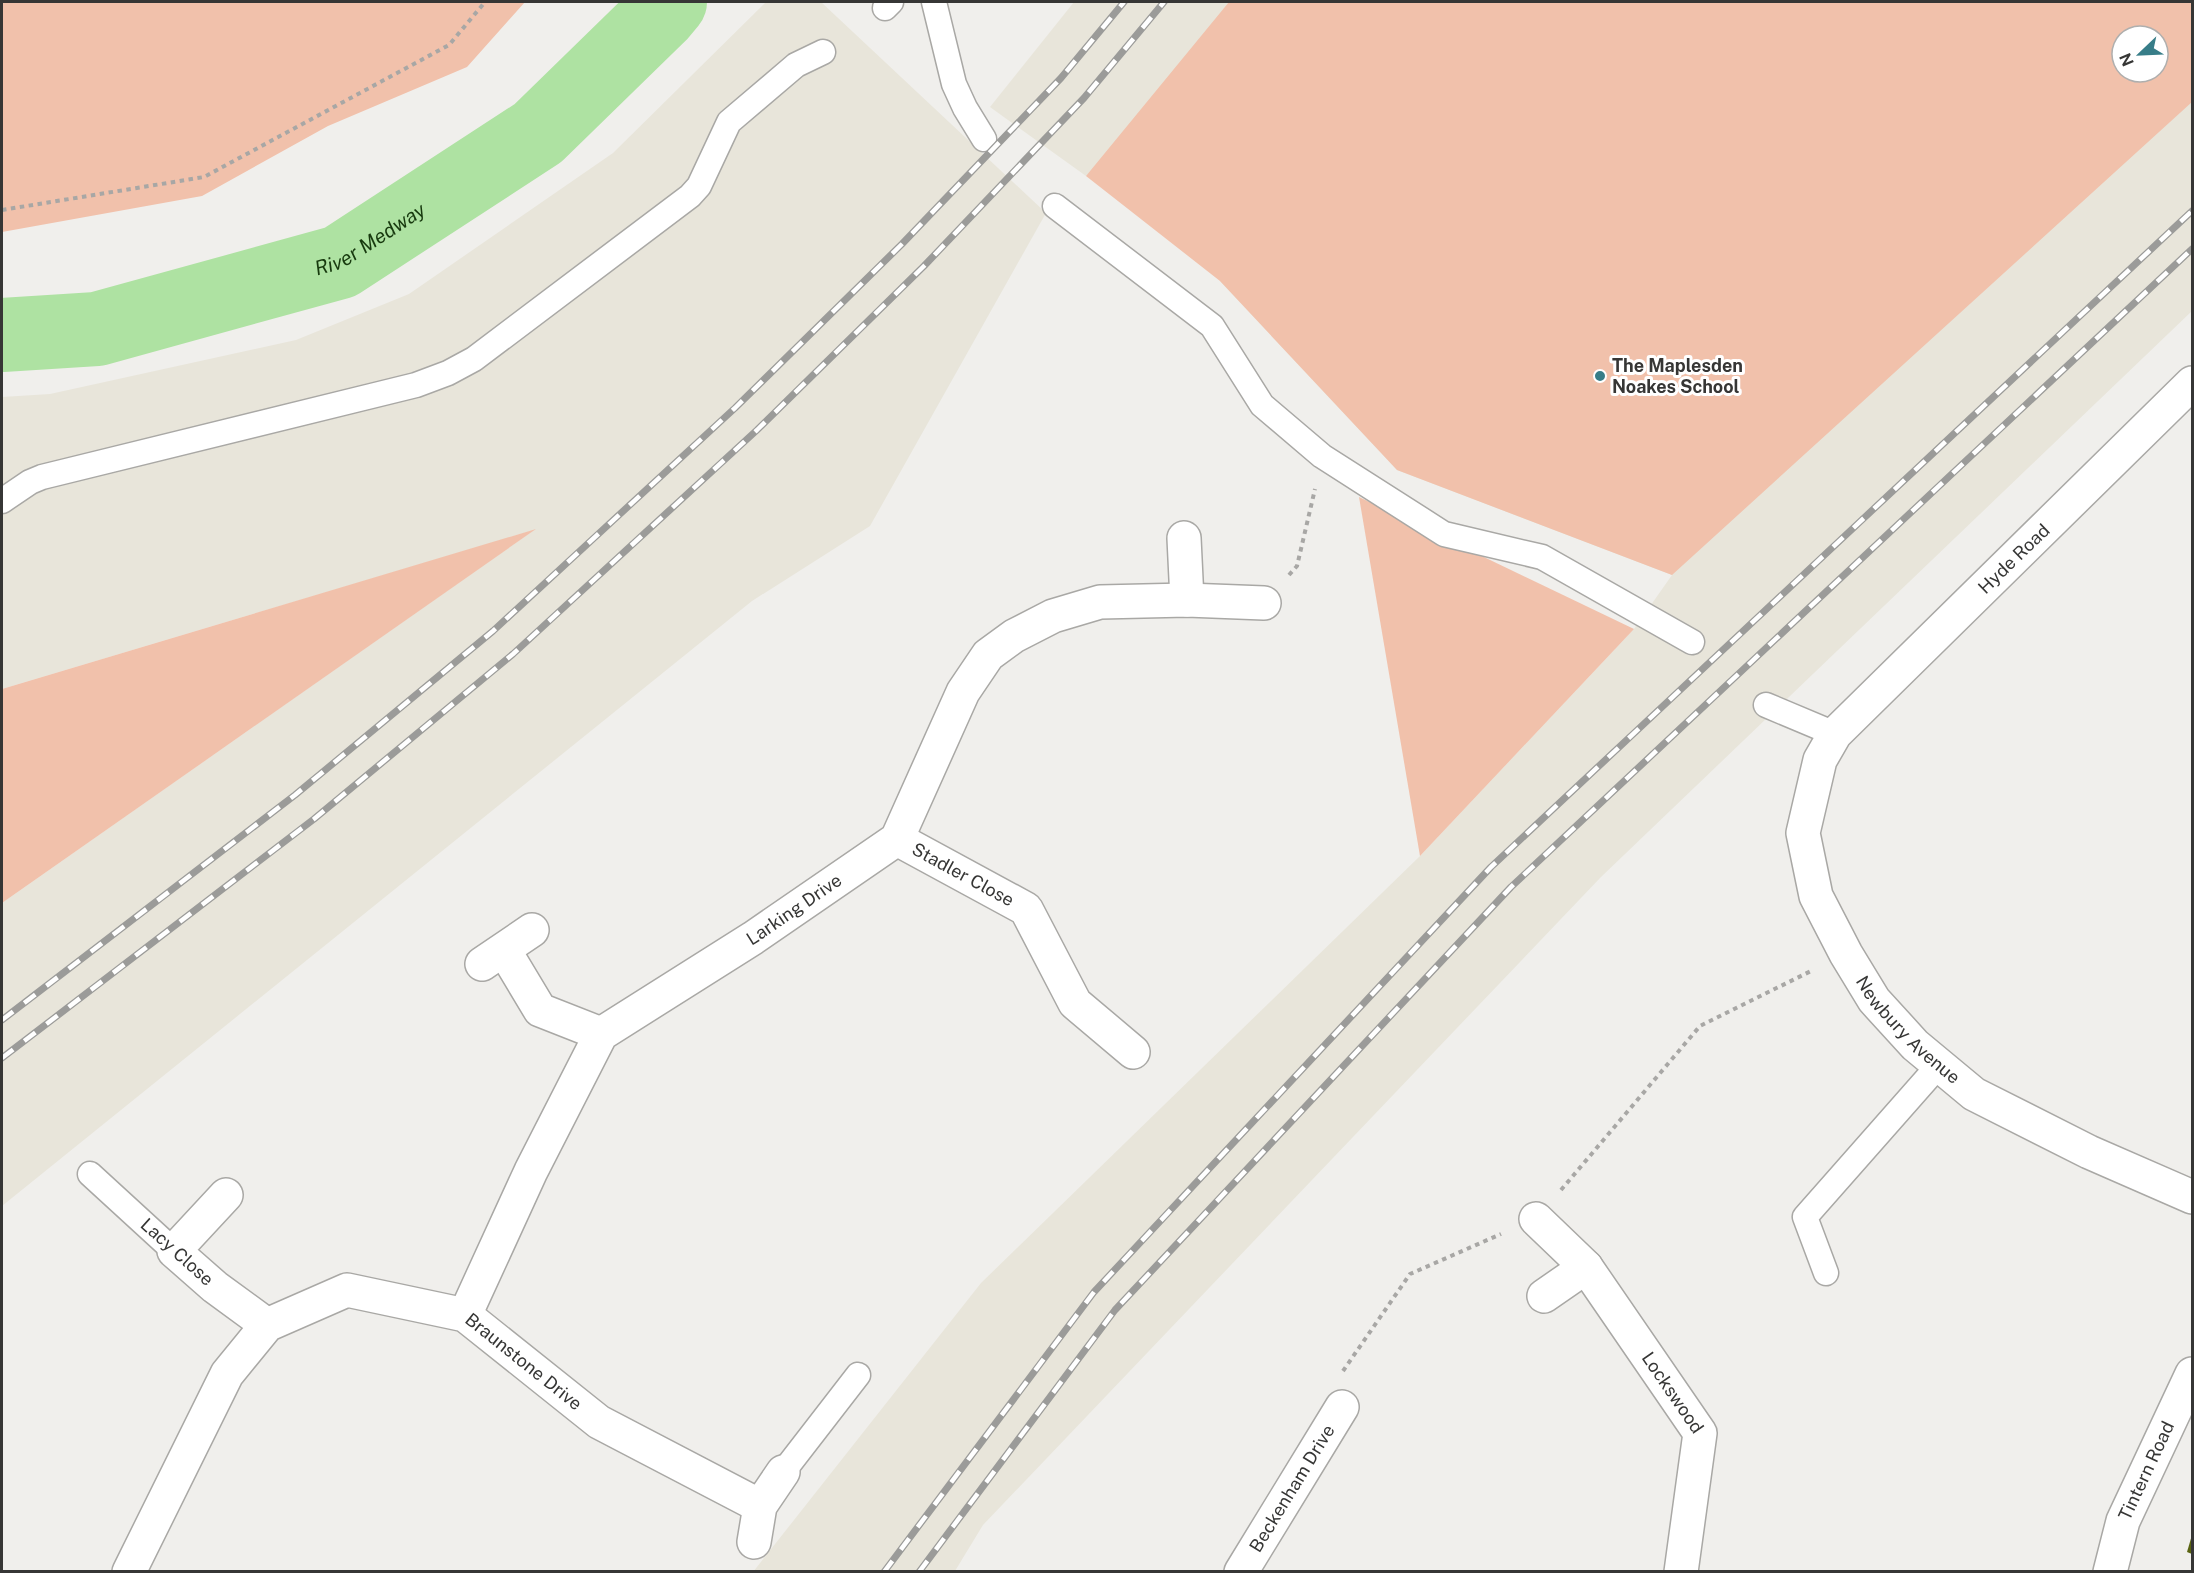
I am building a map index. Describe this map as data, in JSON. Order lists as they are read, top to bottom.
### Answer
{
  "streets": {
    "street": [
      "Hyde Road",
      "Stadler Close",
      "Larking Drive",
      "Newbury Avenue",
      "Lacy Close",
      "Braunstone Drive",
      "Lockswood",
      "Tintern Road",
      "Beckenham Drive"
    ]
  },
  "crossings": [
    ["Hyde Road", "Newbury Avenue"],
    ["Stadler Close", "Larking Drive"],
    ["Lacy Close", "Braunstone Drive"]
  ],
  "water": ["River Medway"],
  "places": ["The Maplesden Noakes School"],
  "north": "bottom left"
}
